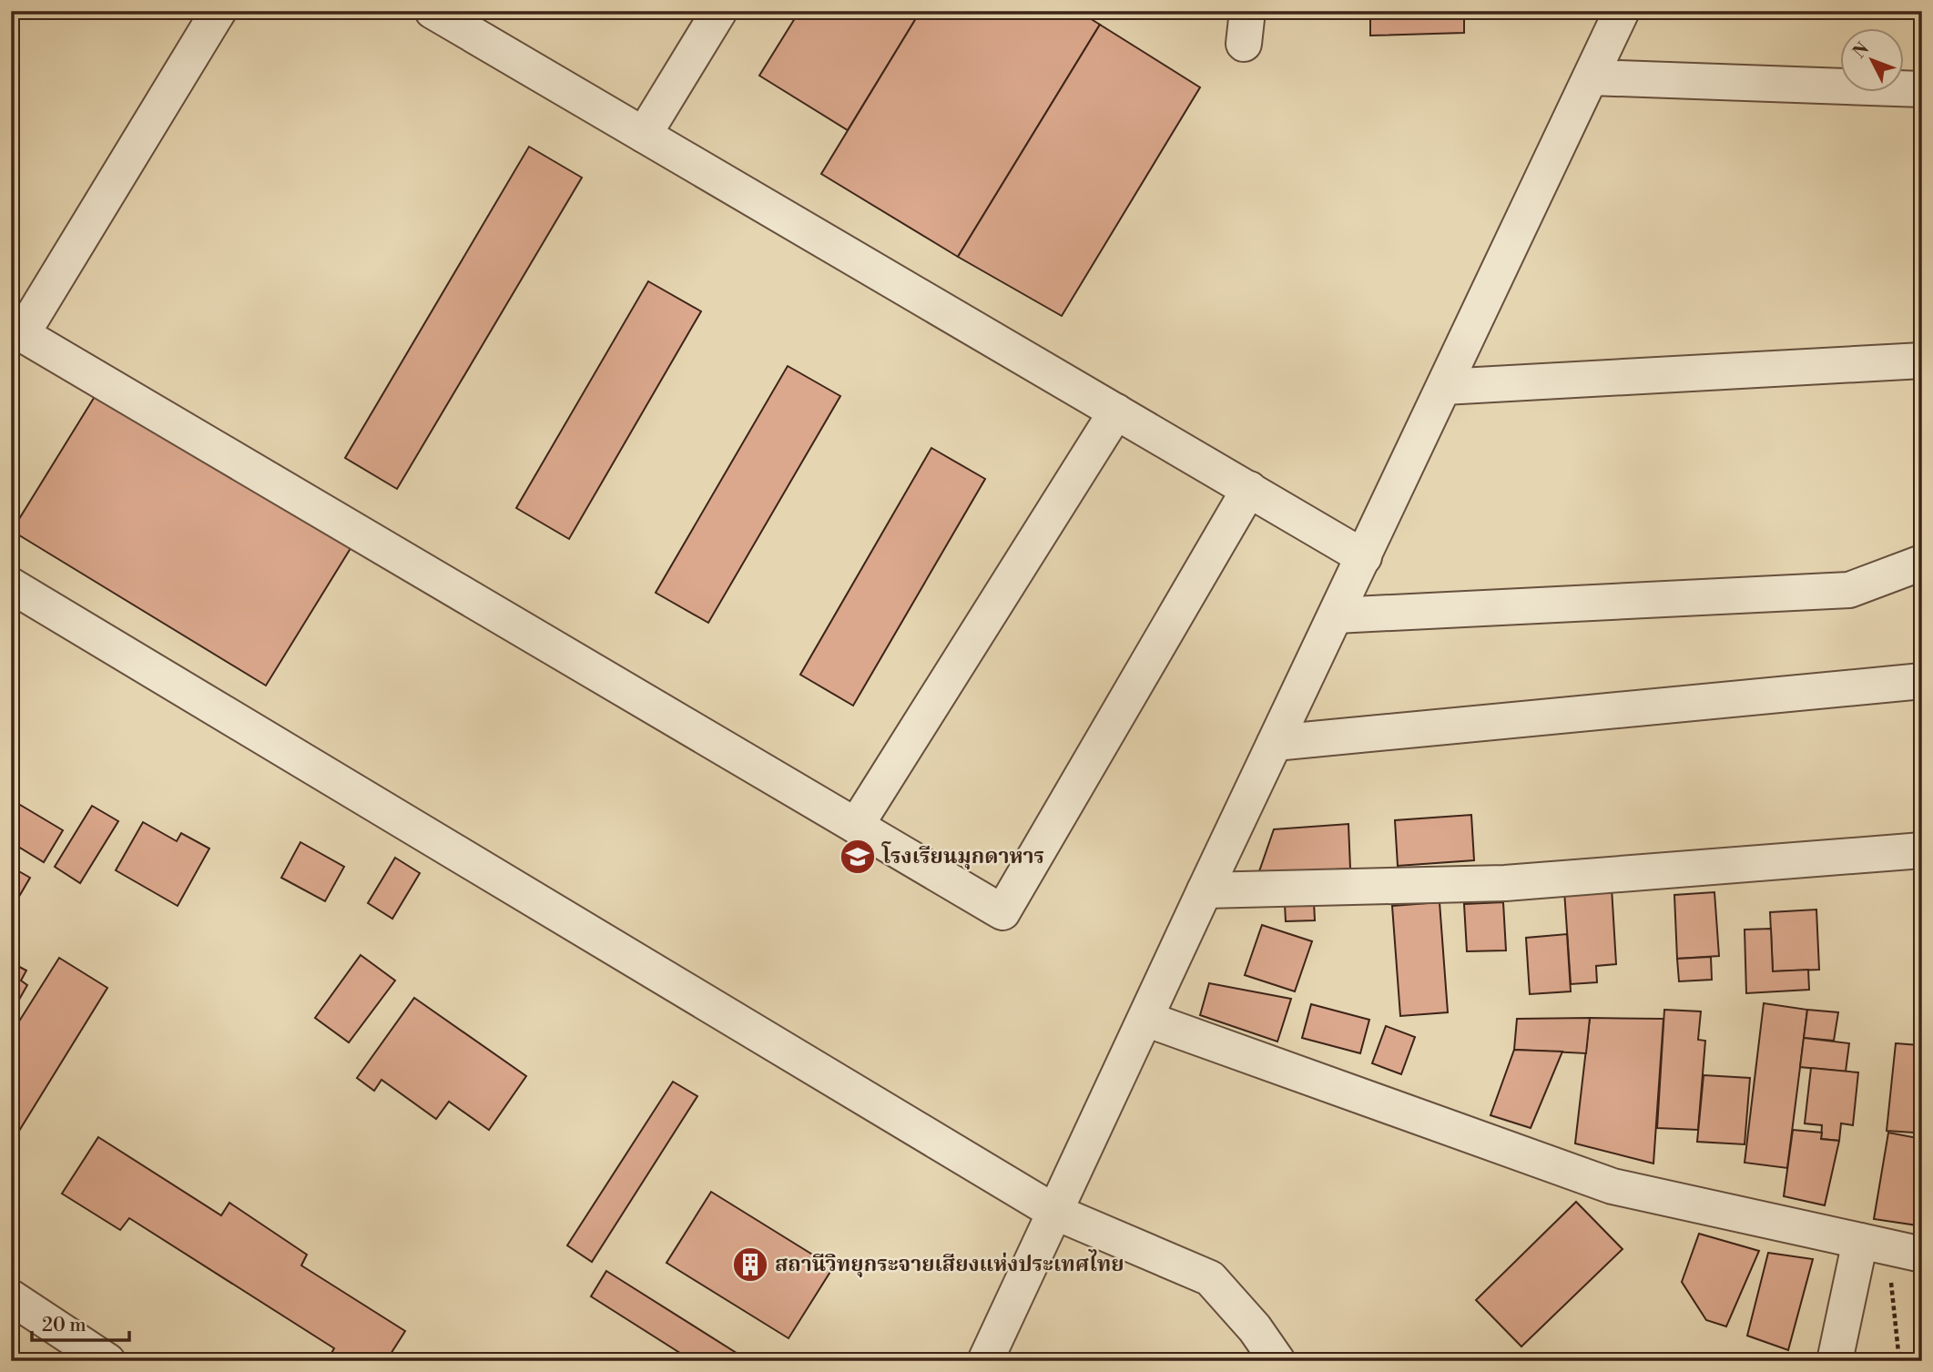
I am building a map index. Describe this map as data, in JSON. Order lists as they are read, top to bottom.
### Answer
{
  "places": {
    "school or university": ["โรงเรียนมุกดาหาร"],
    "building": ["สถานีวิทยุกระจายเสียงแห่งประเทศไทย"]
  },
  "scale_bar": "20 m",
  "north": "top left"
}
